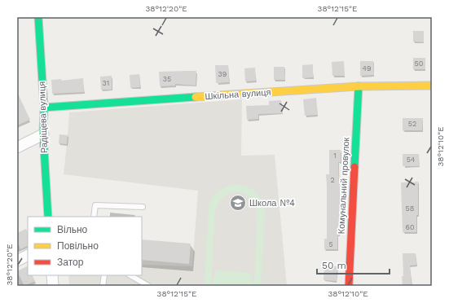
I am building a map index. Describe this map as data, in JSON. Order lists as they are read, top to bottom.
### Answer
{
  "streets": {
    "street": ["Шкільна вулиця", "Радіщева вулиця", "Комунальний провулок"]
  },
  "crossings": [
    ["Шкільна вулиця", "Радіщева вулиця"],
    ["Шкільна вулиця", "Комунальний провулок"]
  ],
  "places": {
    "school or university": ["Школа №4"]
  },
  "house_numbers": [
    "50",
    "49",
    "39",
    "35",
    "31",
    "52",
    "1",
    "54",
    "2",
    "58",
    "60",
    "5"
  ],
  "legend": ["Вільно", "Повільно", "Затор"],
  "scale_bar": "50 m",
  "coordinates": ["38°12'20\"E", "38°12'15\"E", "38°12'10\"E"]
}
